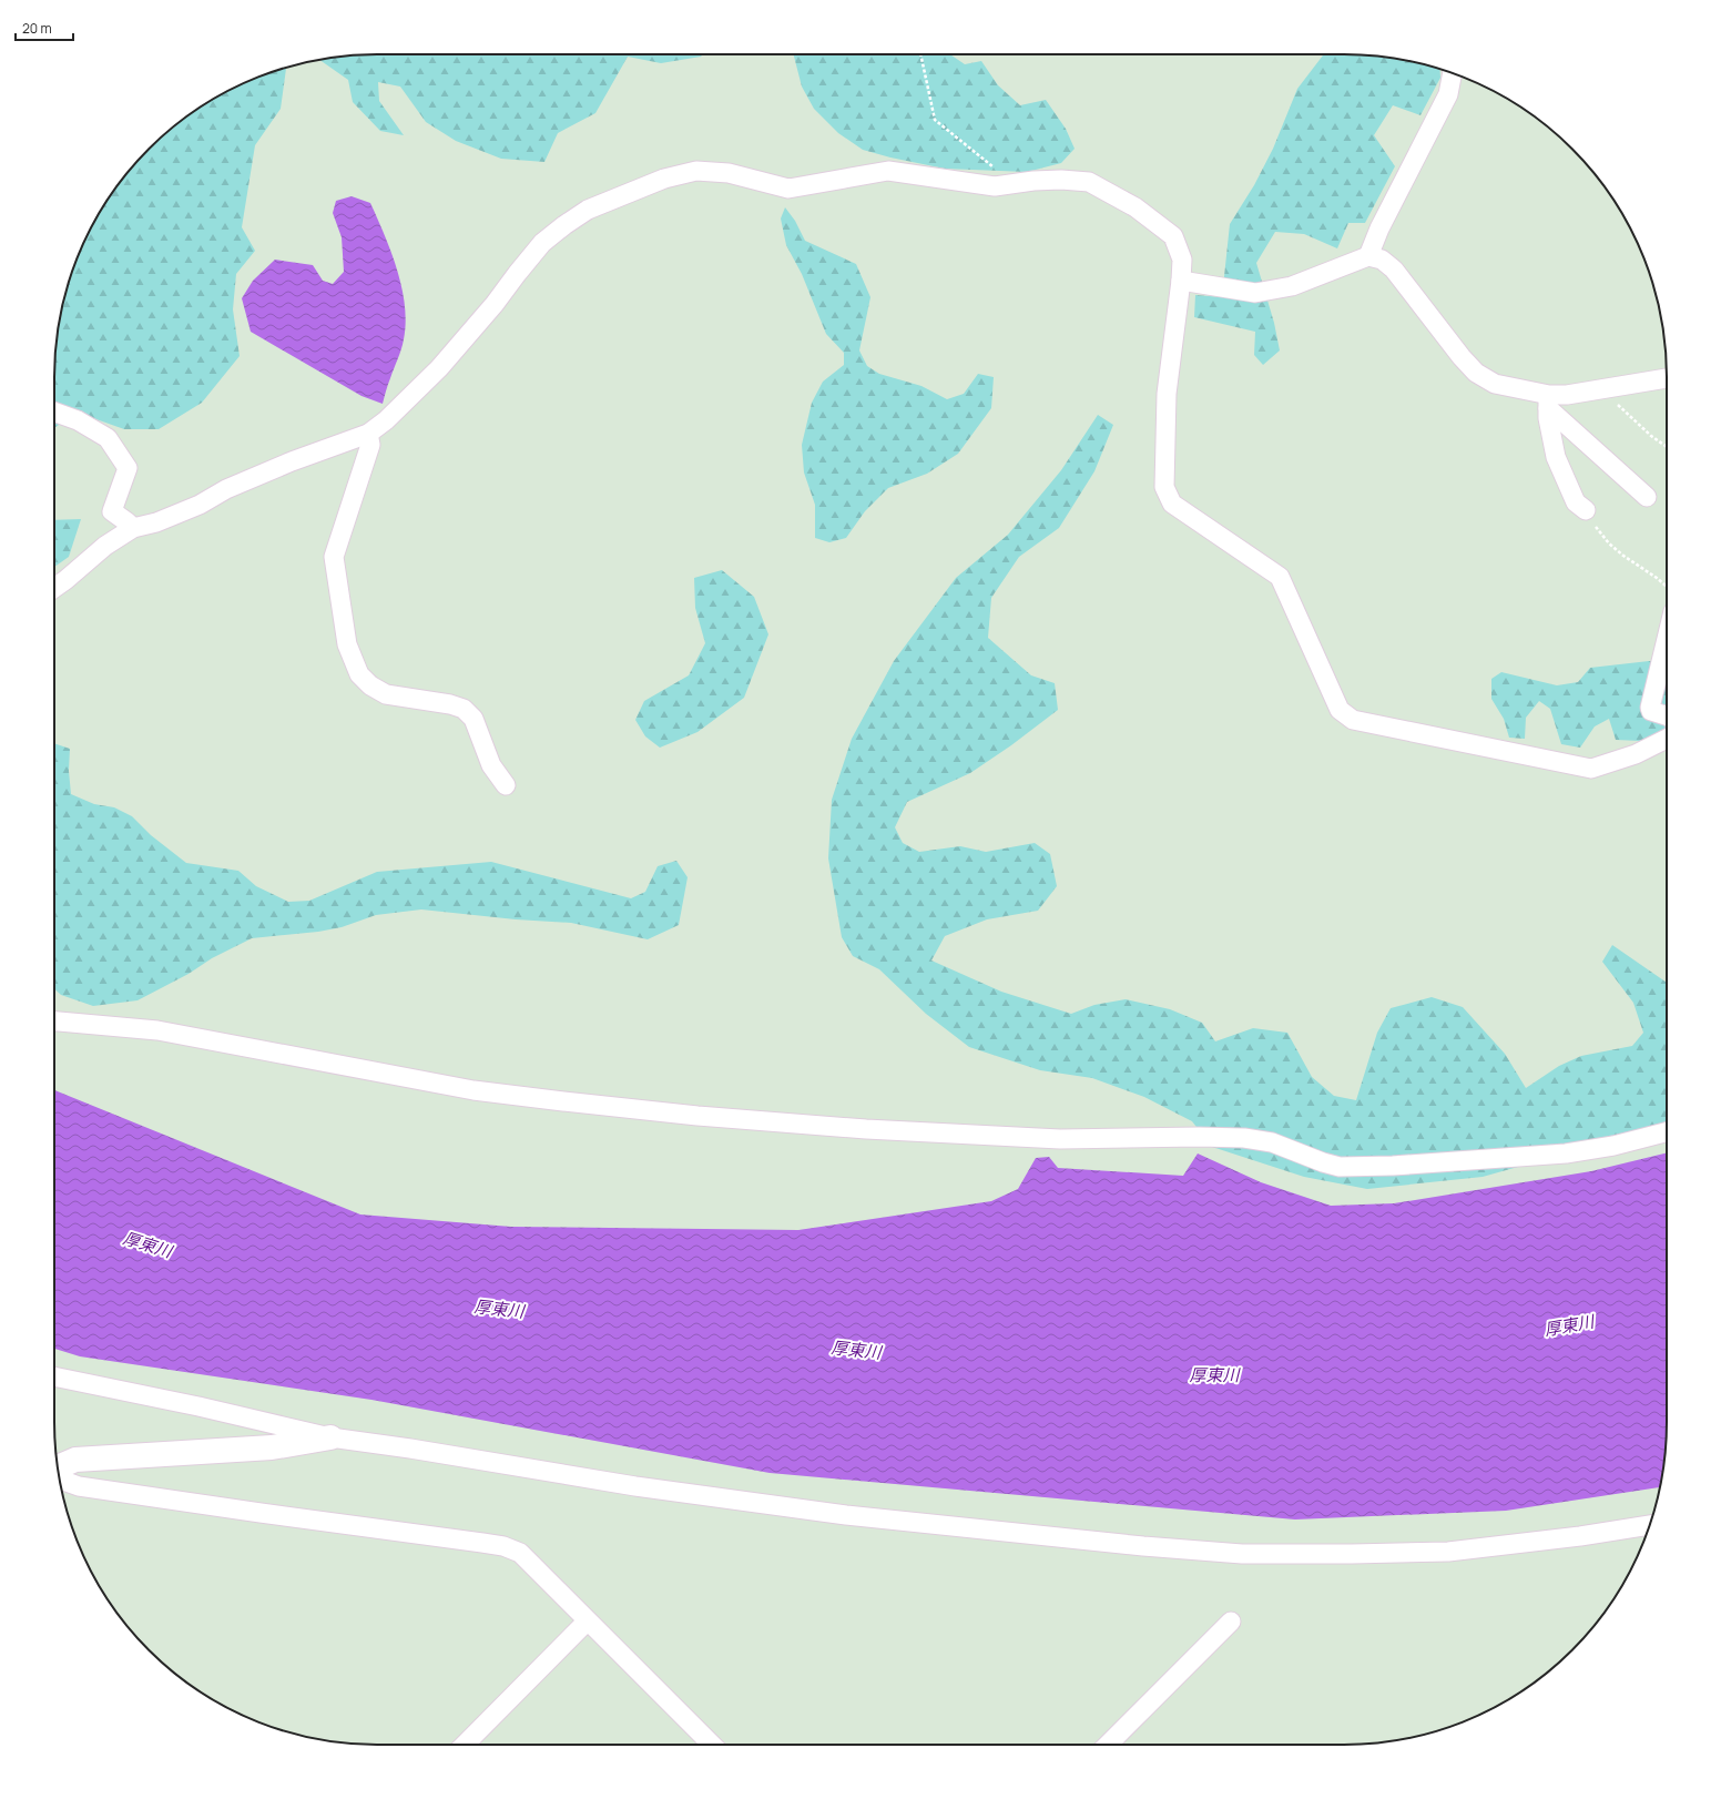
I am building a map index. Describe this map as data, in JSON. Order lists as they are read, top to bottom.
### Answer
{
  "water": ["厚東川"],
  "scale_bar": "20 m"
}
